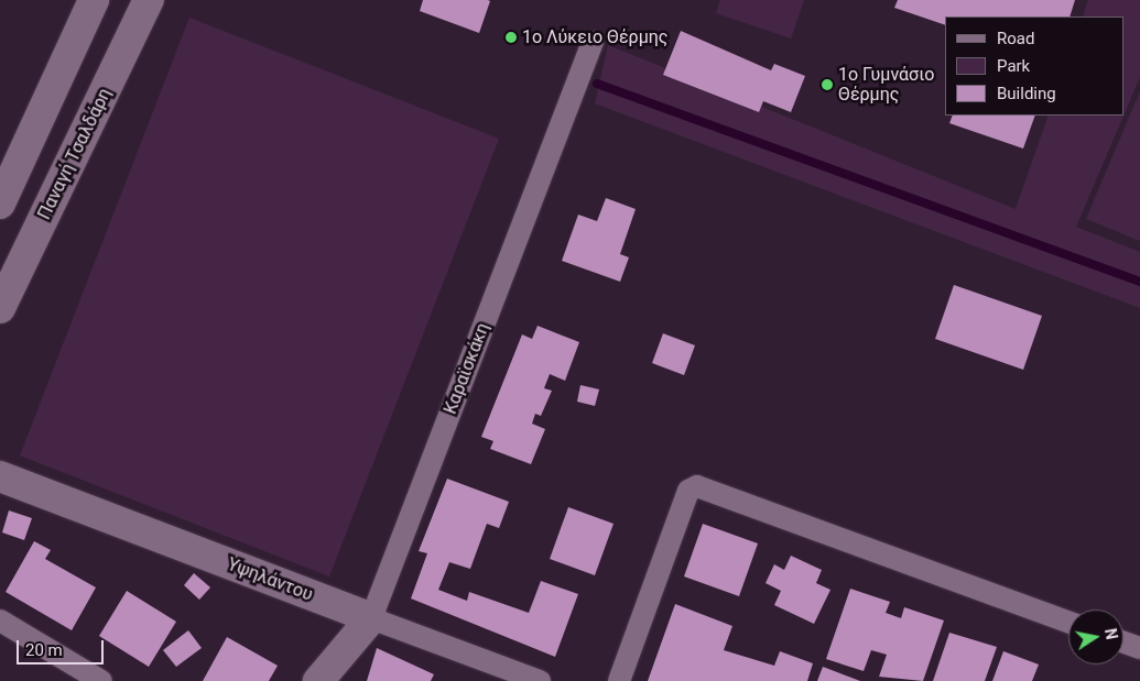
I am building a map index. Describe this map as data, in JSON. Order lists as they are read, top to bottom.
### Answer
{
  "streets": {
    "street": ["Παναγή Τσαλδάρη", "Καραϊσκάκη", "Υψηλάντου"]
  },
  "crossings": [
    ["Καραϊσκάκη", "Υψηλάντου"]
  ],
  "places": ["1ο Λύκειο Θέρμης", "1ο Γυμνάσιο Θέρμης"],
  "legend": ["Road", "Park", "Building"],
  "scale_bar": "20 m",
  "north": "right"
}
